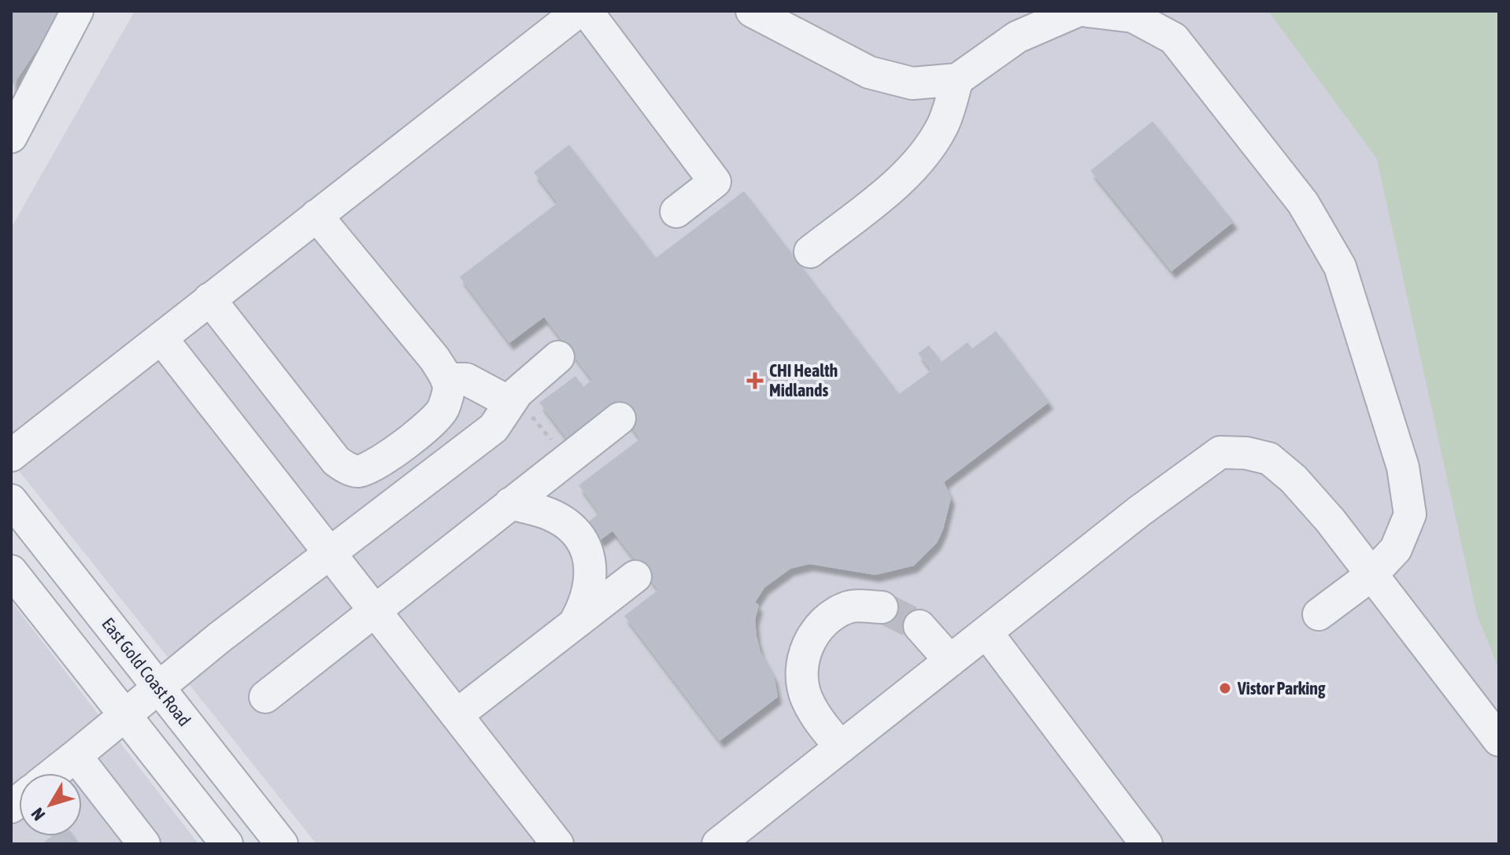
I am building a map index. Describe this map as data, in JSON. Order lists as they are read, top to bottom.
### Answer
{
  "streets": {
    "street": ["East Gold Coast Road"]
  },
  "places": {
    "health": ["CHI Health Midlands"],
    "other": ["Vistor Parking"]
  },
  "north": "bottom left"
}
